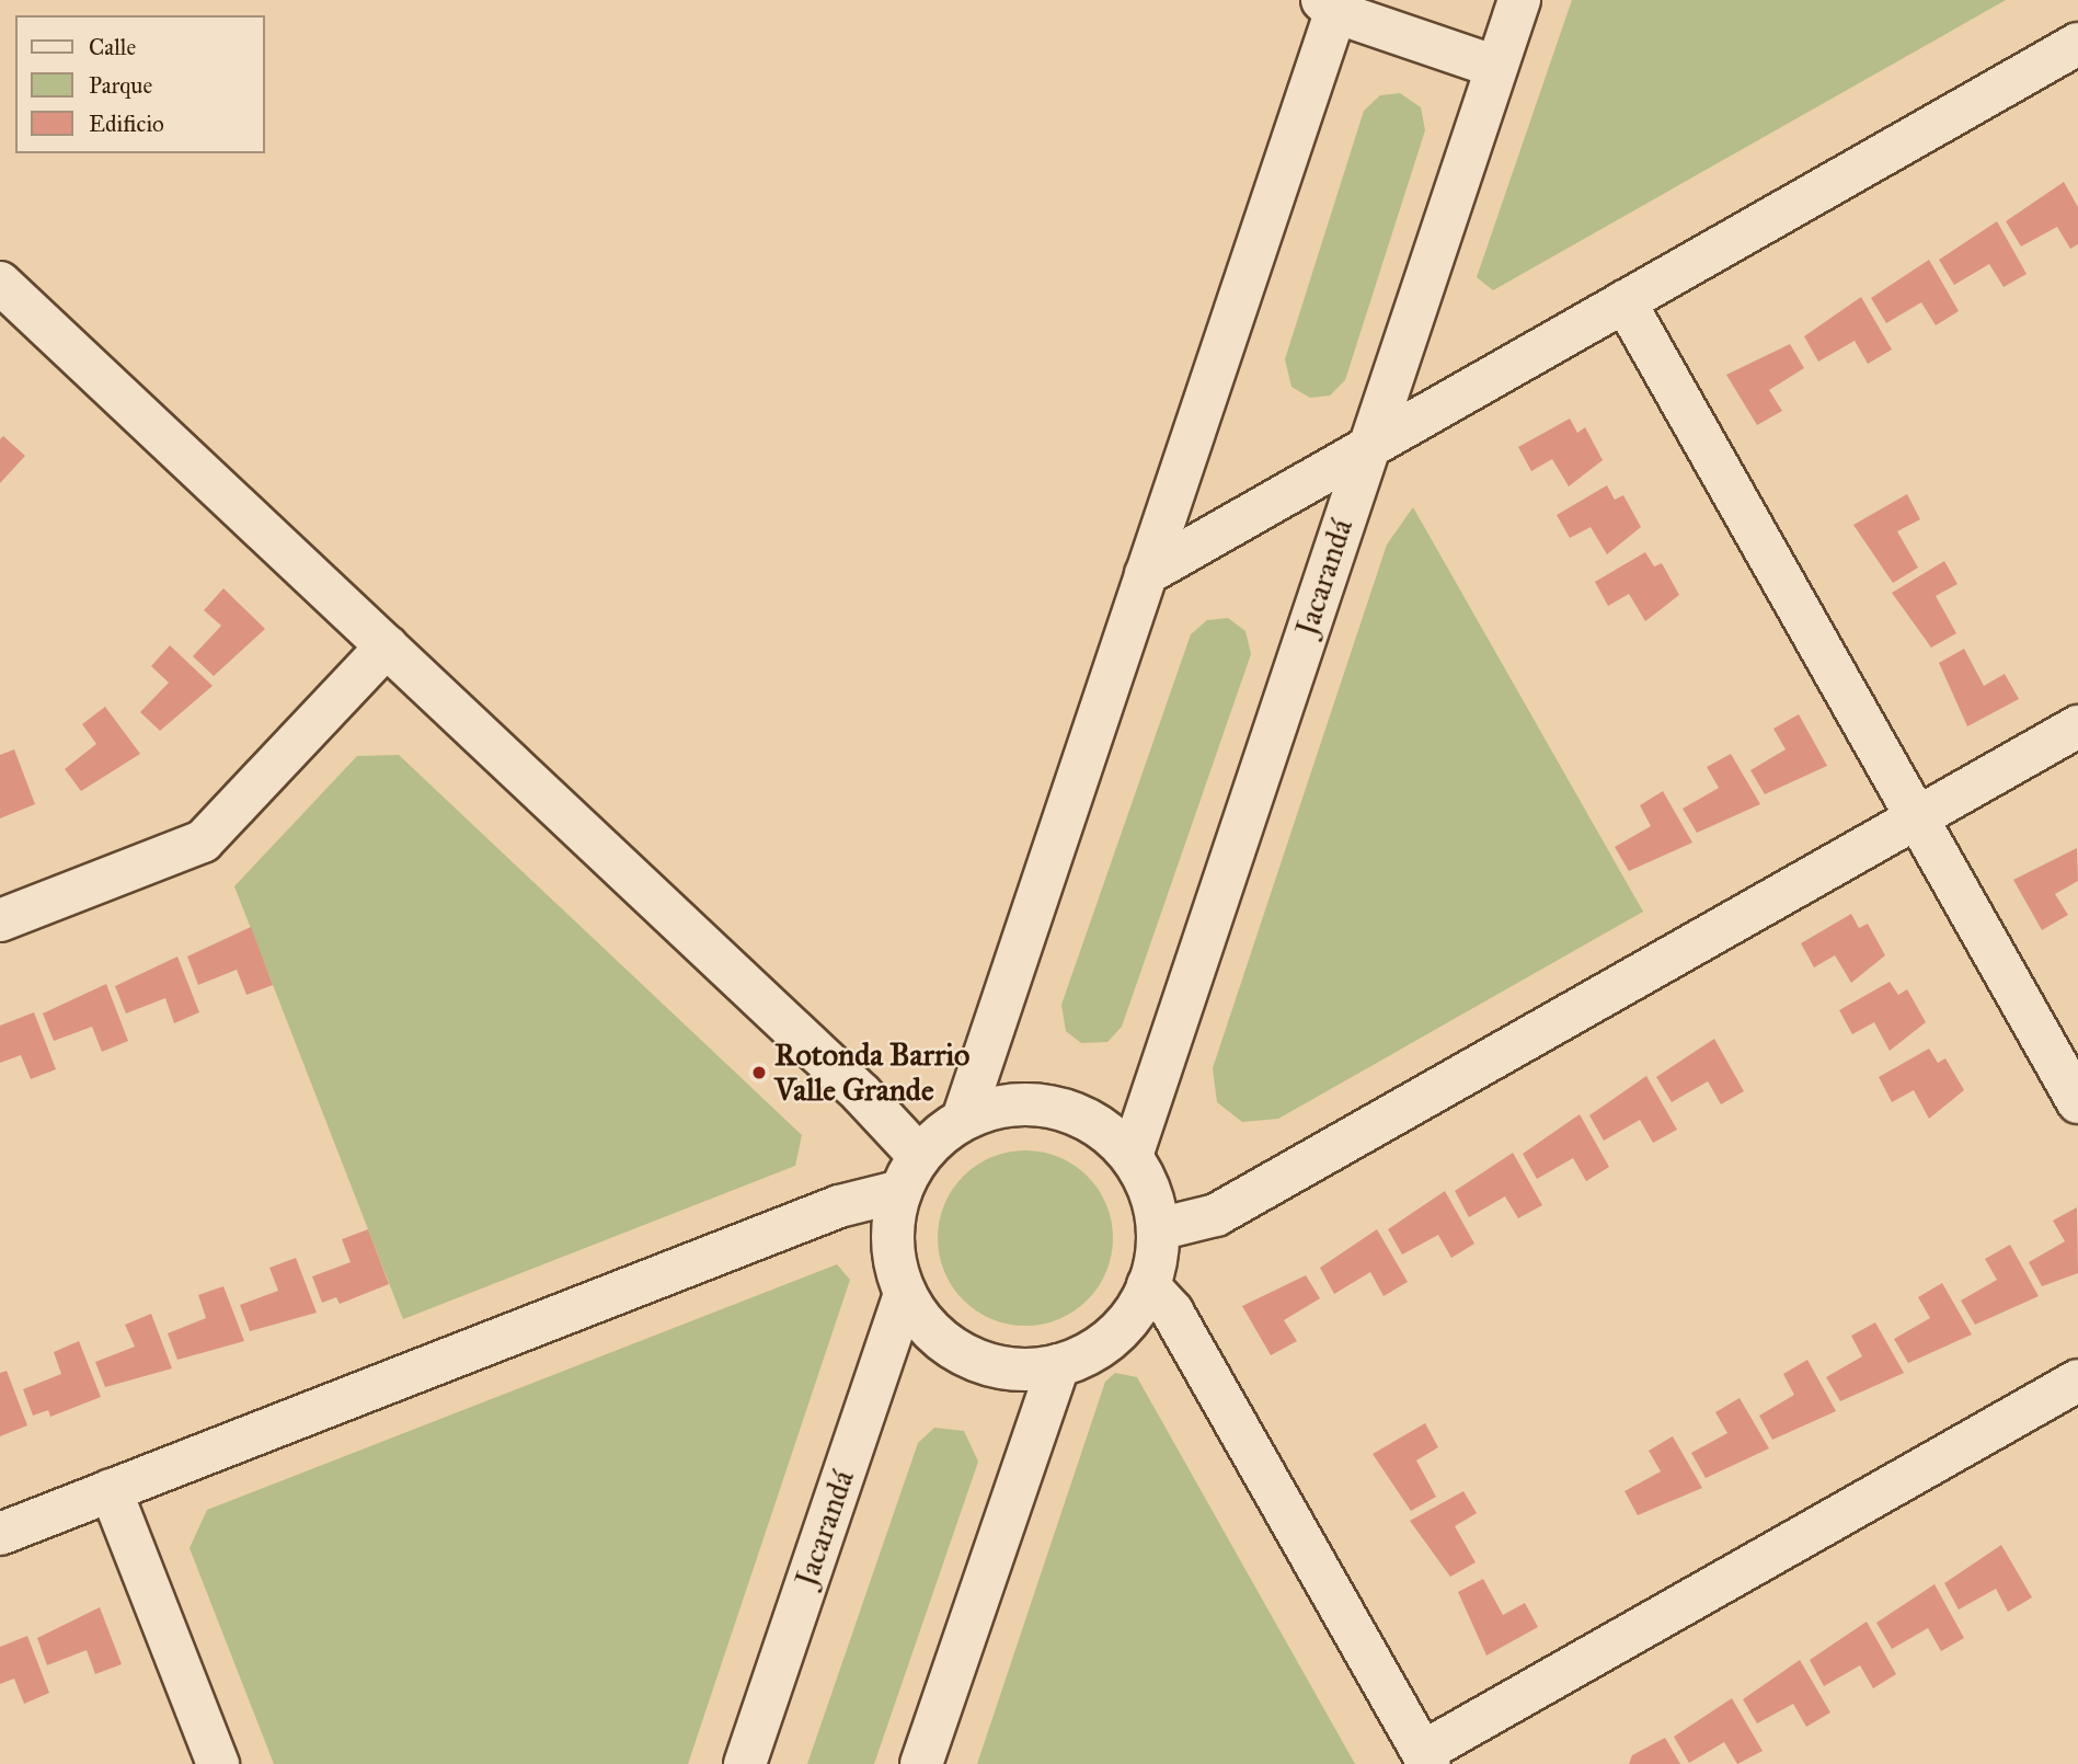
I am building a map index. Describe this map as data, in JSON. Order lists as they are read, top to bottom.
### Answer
{
  "streets": {
    "street": ["Jacarandá"]
  },
  "places": ["Rotonda Barrio Valle Grande"],
  "legend": ["Calle", "Parque", "Edificio"]
}
